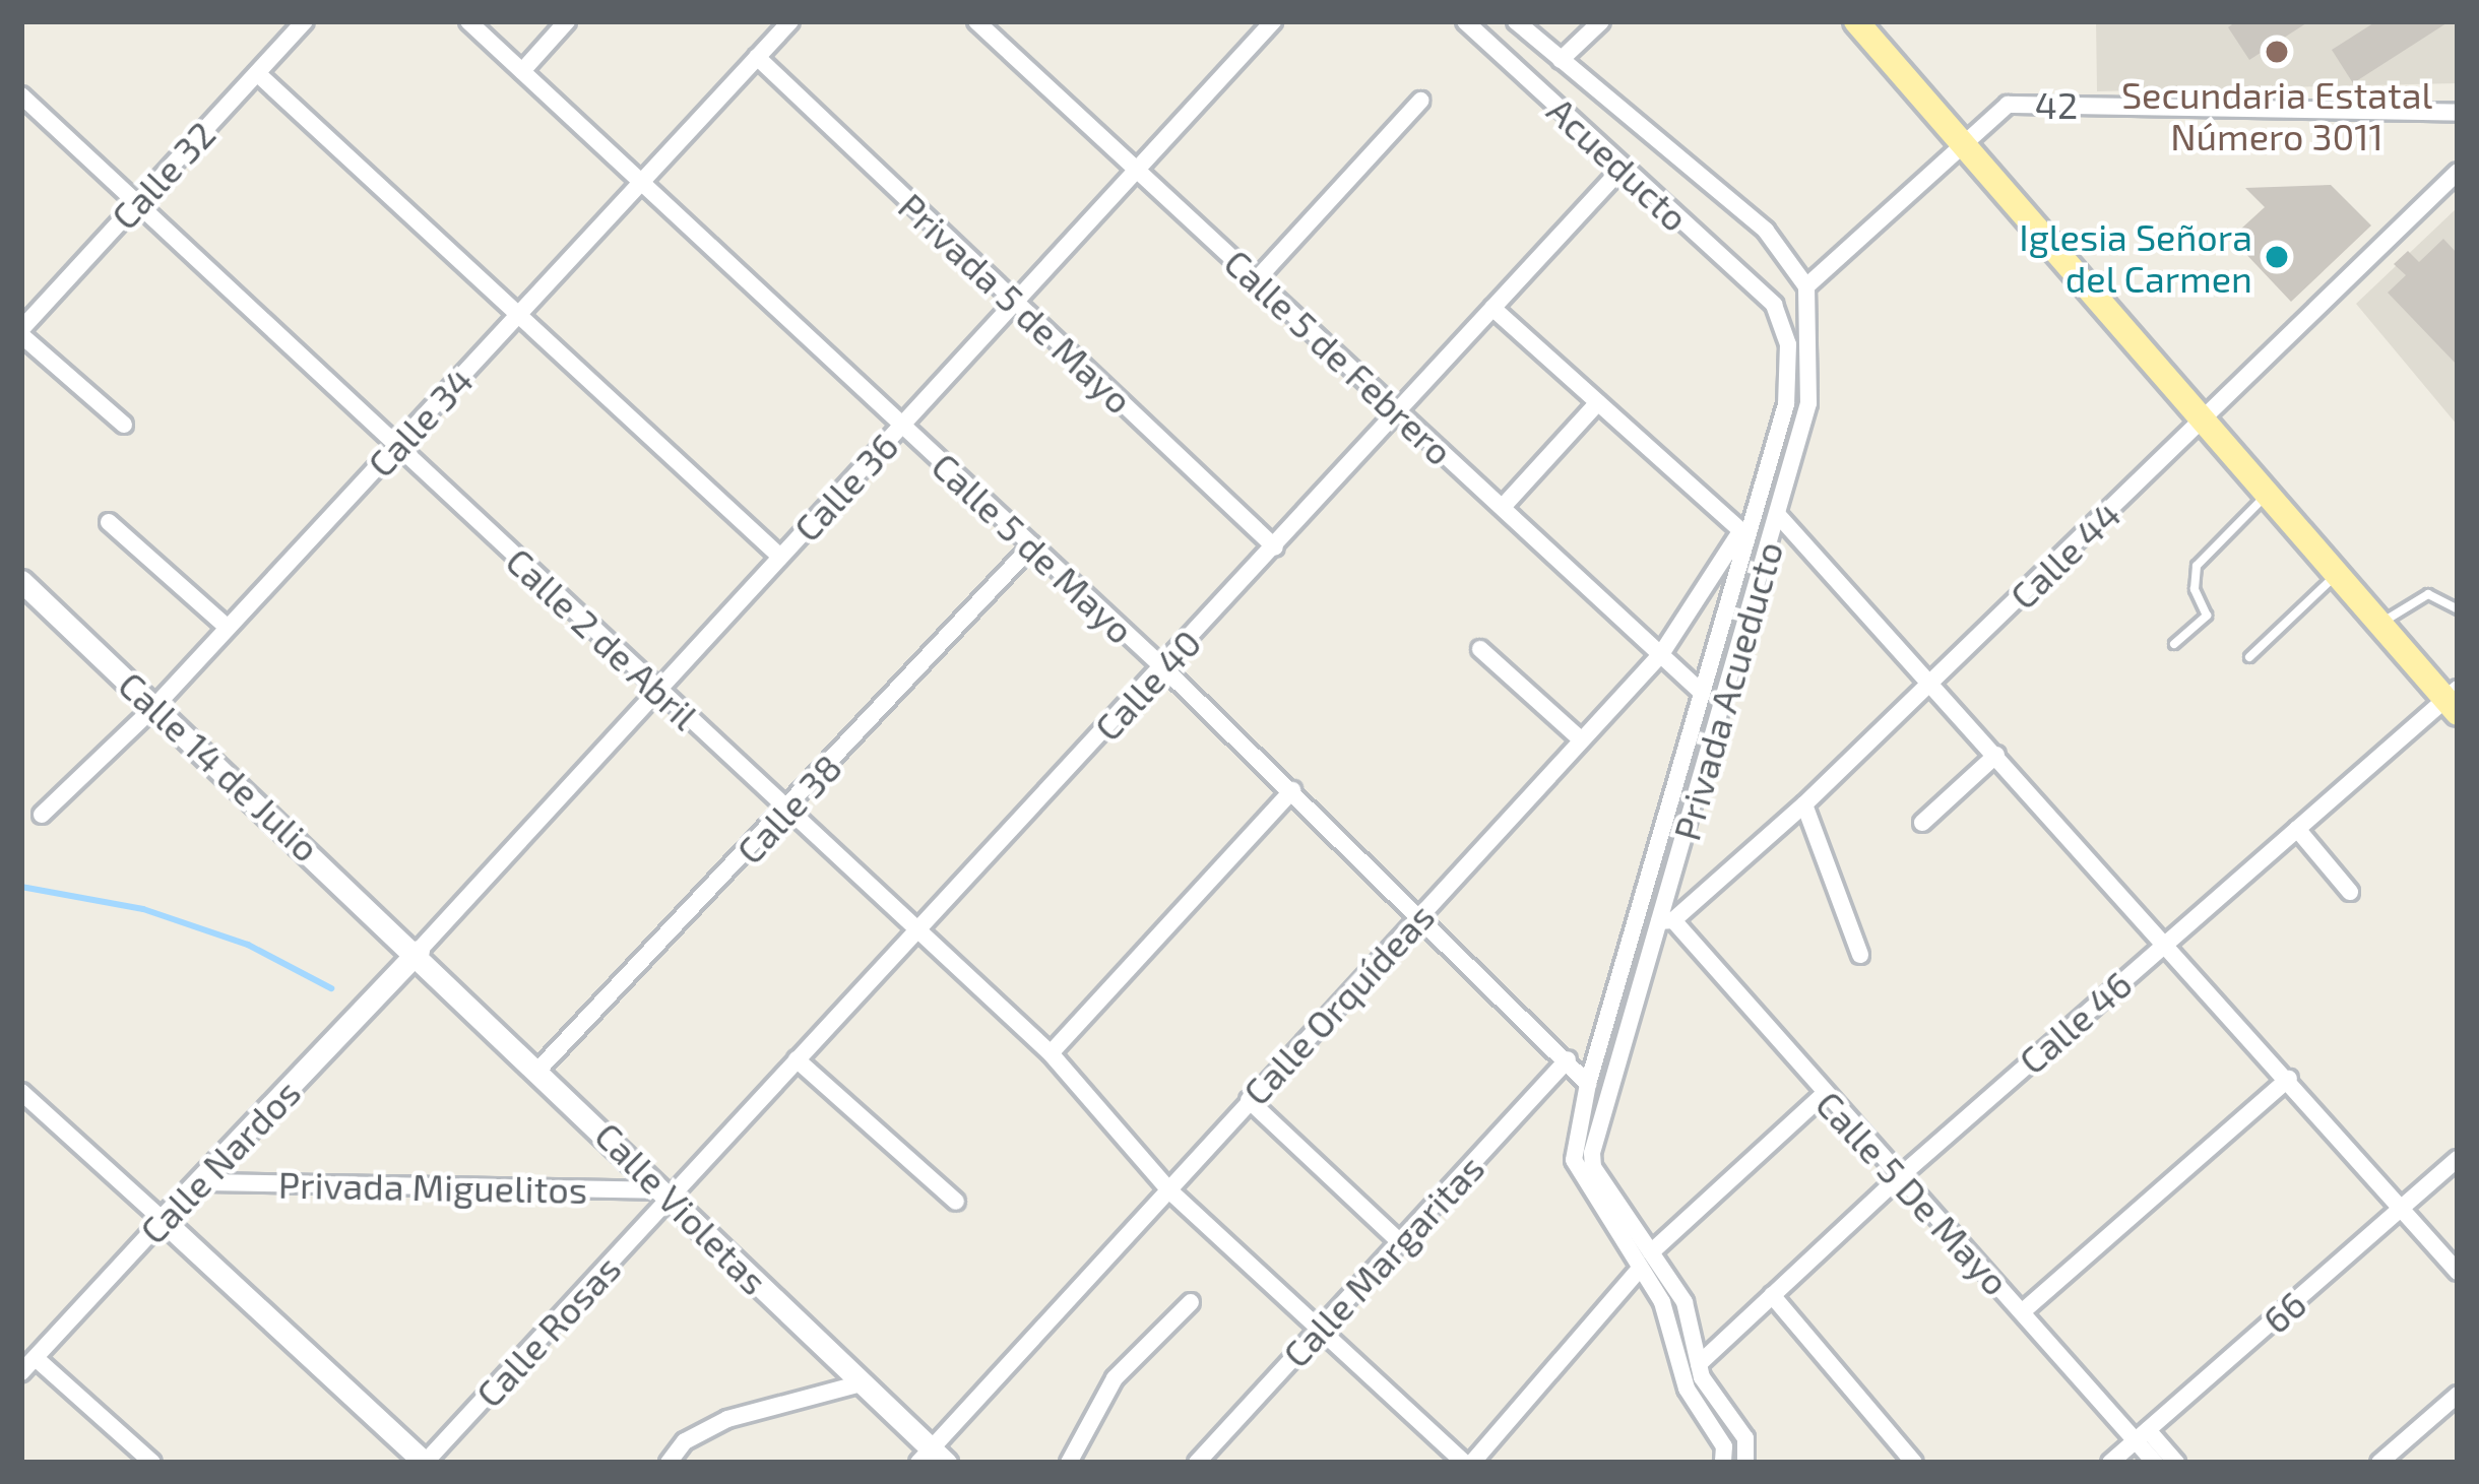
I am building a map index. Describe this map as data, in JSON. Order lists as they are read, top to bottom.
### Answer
{
  "streets": {
    "street": [
      "42",
      "Acueducto",
      "Calle 32",
      "Privada 5 de Mayo",
      "Calle 5 de Febrero",
      "Calle 34",
      "Calle 36",
      "Calle 5 de Mayo",
      "Calle 44",
      "Calle 2 de Abril",
      "Calle 40",
      "Privada Acueducto",
      "Calle 14 de Julio",
      "Calle 38",
      "Calle Orquídeas",
      "Calle 46",
      "Calle Nardos",
      "Privada Miguelitos",
      "Calle 5 De Mayo",
      "Calle Violetas",
      "Calle Margaritas",
      "66",
      "Calle Rosas"
    ]
  },
  "crossings": [
    ["42", "Acueducto"],
    ["42", "Privada Acueducto"],
    ["Acueducto", "Calle 40"],
    ["Acueducto", "Privada Acueducto"],
    ["Calle 32", "Calle 2 de Abril"],
    ["Privada 5 de Mayo", "Calle 34"],
    ["Privada 5 de Mayo", "Calle 36"],
    ["Privada 5 de Mayo", "Calle 40"],
    ["Calle 5 de Febrero", "Calle 36"],
    ["Calle 5 de Febrero", "Calle 40"],
    ["Calle 5 de Febrero", "Privada Acueducto"],
    ["Calle 5 de Febrero", "Calle Orquídeas"],
    ["Calle 34", "Calle 5 de Mayo"],
    ["Calle 34", "Calle 2 de Abril"],
    ["Calle 34", "Calle 14 de Julio"],
    ["Calle 36", "Calle 5 de Mayo"],
    ["Calle 36", "Calle 2 de Abril"],
    ["Calle 36", "Calle 14 de Julio"],
    ["Calle 36", "Calle Nardos"],
    ["Calle 36", "Calle Violetas"],
    ["Calle 5 de Mayo", "Calle 40"],
    ["Calle 5 de Mayo", "Privada Acueducto"],
    ["Calle 5 de Mayo", "Calle 38"],
    ["Calle 5 de Mayo", "Calle Orquídeas"],
    ["Calle 5 de Mayo", "Calle Margaritas"],
    ["Calle 44", "Privada Acueducto"],
    ["Calle 44", "Calle 5 De Mayo"],
    ["Calle 2 de Abril", "Calle 40"],
    ["Calle 2 de Abril", "Calle 38"],
    ["Calle 2 de Abril", "Calle Orquídeas"],
    ["Calle 40", "Privada Miguelitos"],
    ["Calle 40", "Calle Violetas"],
    ["Calle 40", "Calle Rosas"],
    ["Privada Acueducto", "Calle Orquídeas"],
    ["Privada Acueducto", "Calle 5 De Mayo"],
    ["Calle 14 de Julio", "Calle Nardos"],
    ["Calle 14 de Julio", "Calle Violetas"],
    ["Calle 38", "Calle Violetas"],
    ["Calle Orquídeas", "Calle Violetas"],
    ["Calle 46", "Calle 5 De Mayo"],
    ["Calle Nardos", "Privada Miguelitos"],
    ["Calle Nardos", "Calle Violetas"],
    ["Privada Miguelitos", "Calle Violetas"],
    ["Privada Miguelitos", "Calle Rosas"],
    ["Calle 5 De Mayo", "66"],
    ["Calle Violetas", "Calle Rosas"]
  ],
  "places": ["Secundaria Estatal Número 3011", "Iglesia Señora del Carmen"]
}
